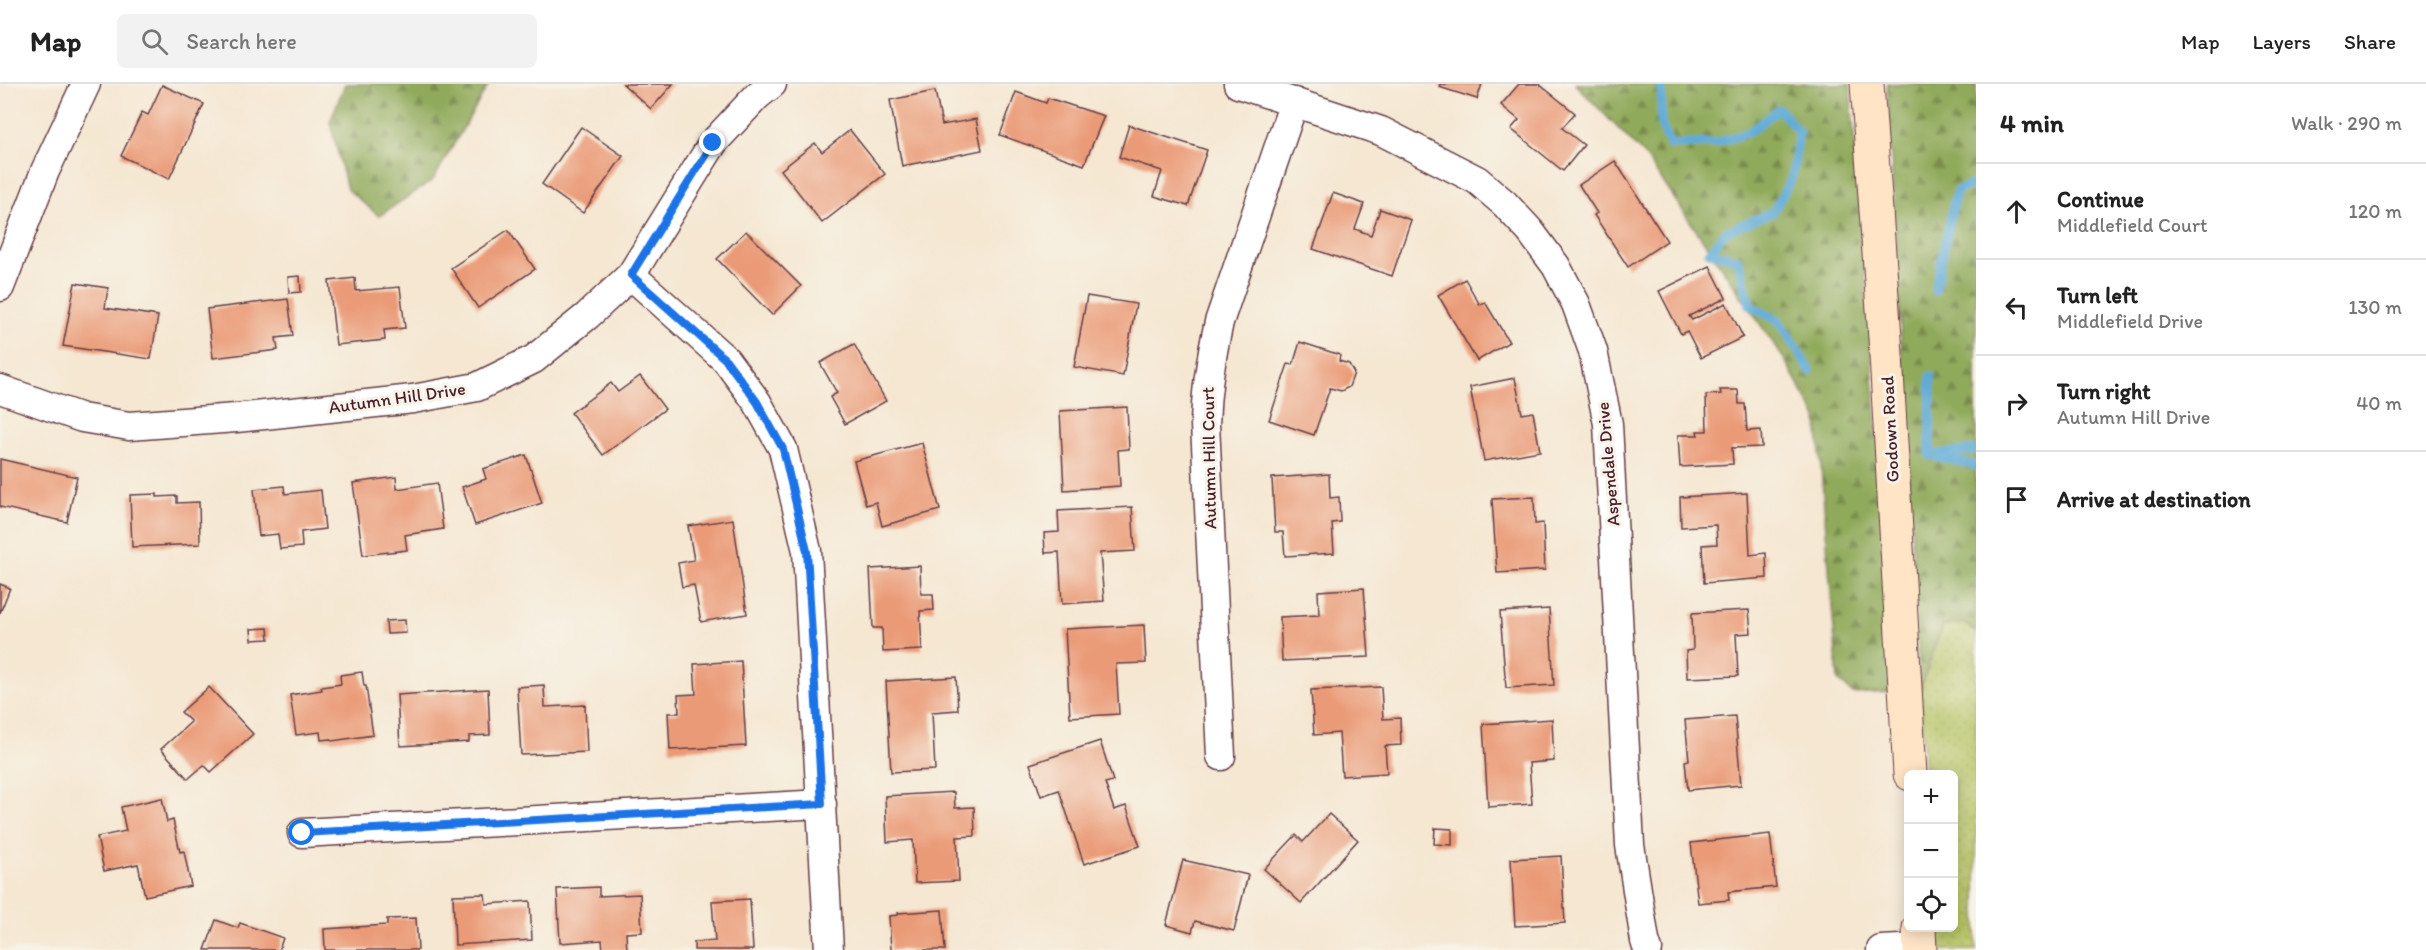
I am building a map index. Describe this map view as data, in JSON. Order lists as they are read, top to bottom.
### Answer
{
  "streets": {
    "main road": ["Godown Road"],
    "street": ["Autumn Hill Drive", "Autumn Hill Court", "Aspendale Drive"]
  },
  "crossings": [
    ["Autumn Hill Court", "Aspendale Drive"]
  ],
  "page": {
    "header": "Map",
    "search": "Search here",
    "nav": ["Map", "Layers", "Share"],
    "heading": ["4 min", "Walk · 290 m"],
    "list": [
      ["Continue", "Middlefield Court", "120 m"],
      ["Turn left", "Middlefield Drive", "130 m"],
      ["Turn right", "Autumn Hill Drive", "40 m"],
      "Arrive at destination"
    ],
    "map_buttons": ["+", "−"]
  }
}
